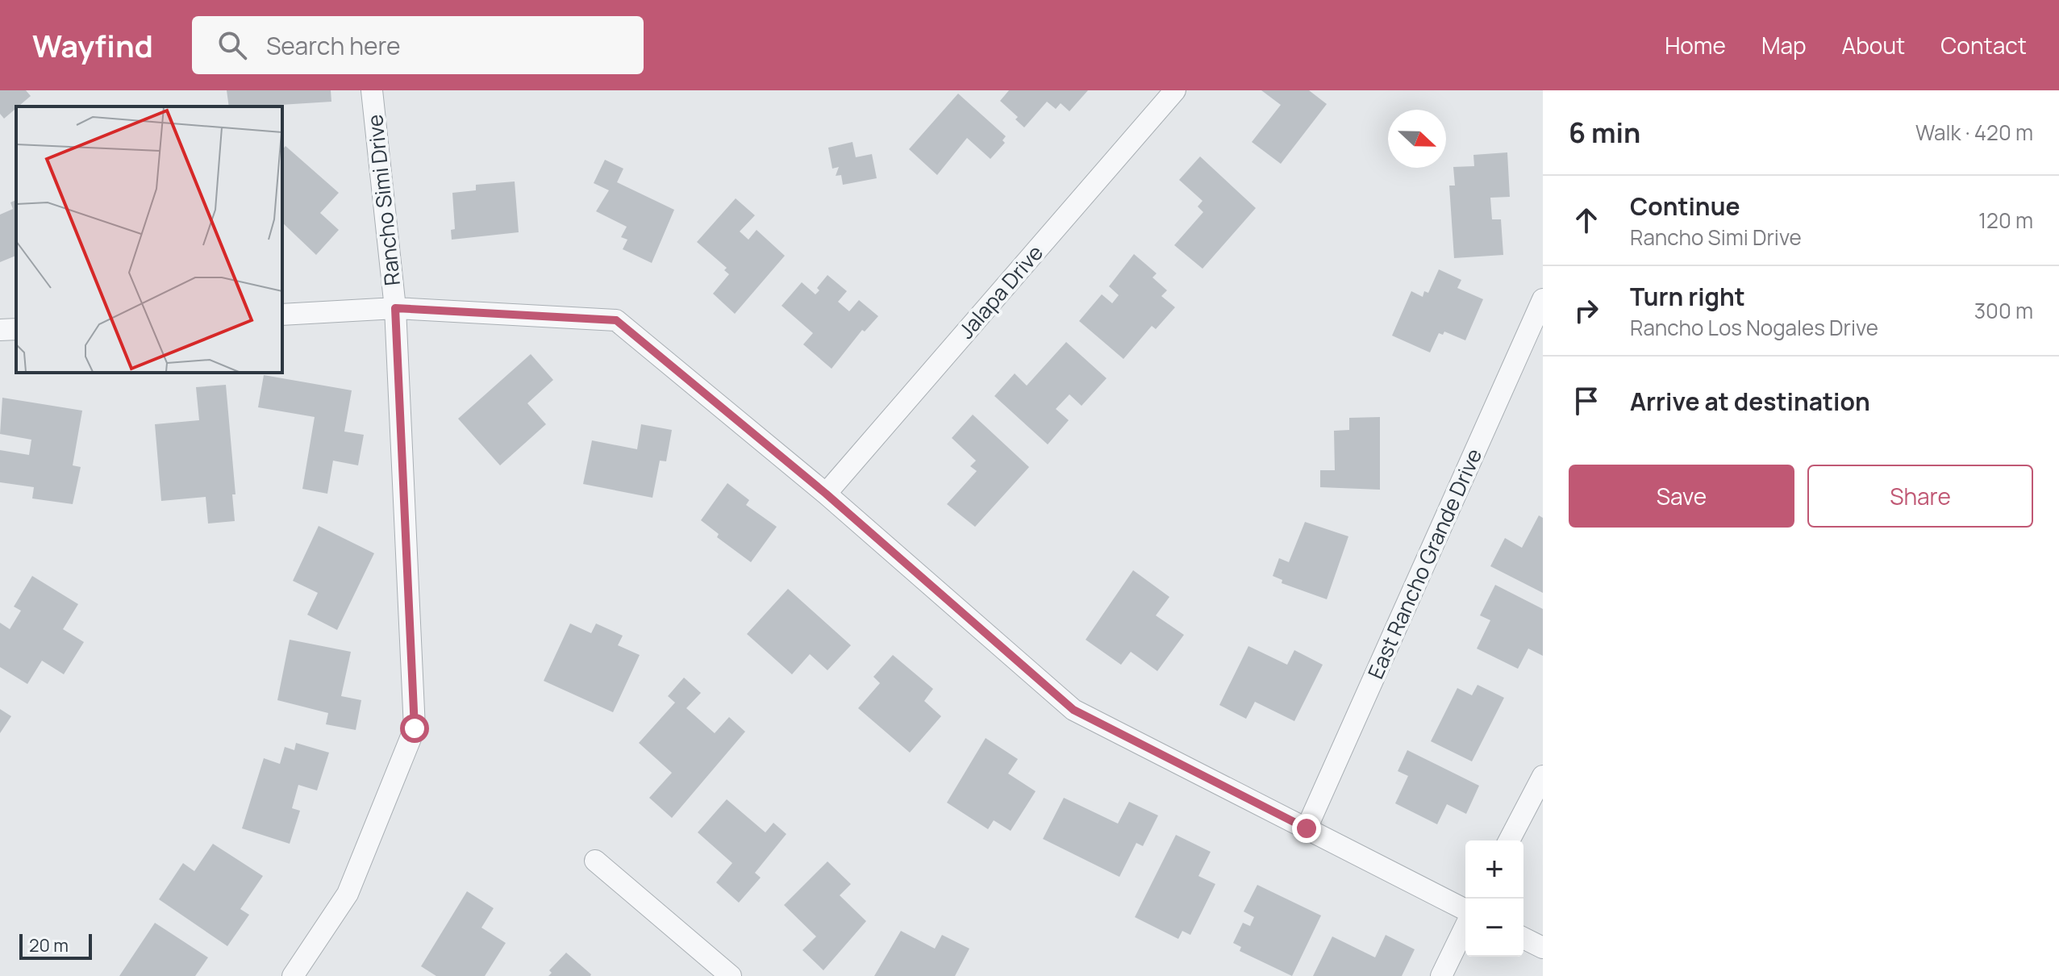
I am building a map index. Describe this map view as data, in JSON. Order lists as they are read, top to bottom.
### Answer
{
  "streets": {
    "street": ["Rancho Simi Drive", "Jalapa Drive", "East Rancho Grande Drive"]
  },
  "scale_bar": "20 m",
  "north": "right",
  "page": {
    "header": "Wayfind",
    "search": "Search here",
    "nav": [
      "Home",
      "Map",
      "About",
      "Contact"
    ],
    "heading": ["6 min", "Walk · 420 m"],
    "list": [
      ["Continue", "Rancho Simi Drive", "120 m"],
      ["Turn right", "Rancho Los Nogales Drive", "300 m"],
      "Arrive at destination"
    ],
    "buttons": ["Save", "Share"],
    "map_buttons": ["+", "−"],
    "scale": "20 m"
  }
}
